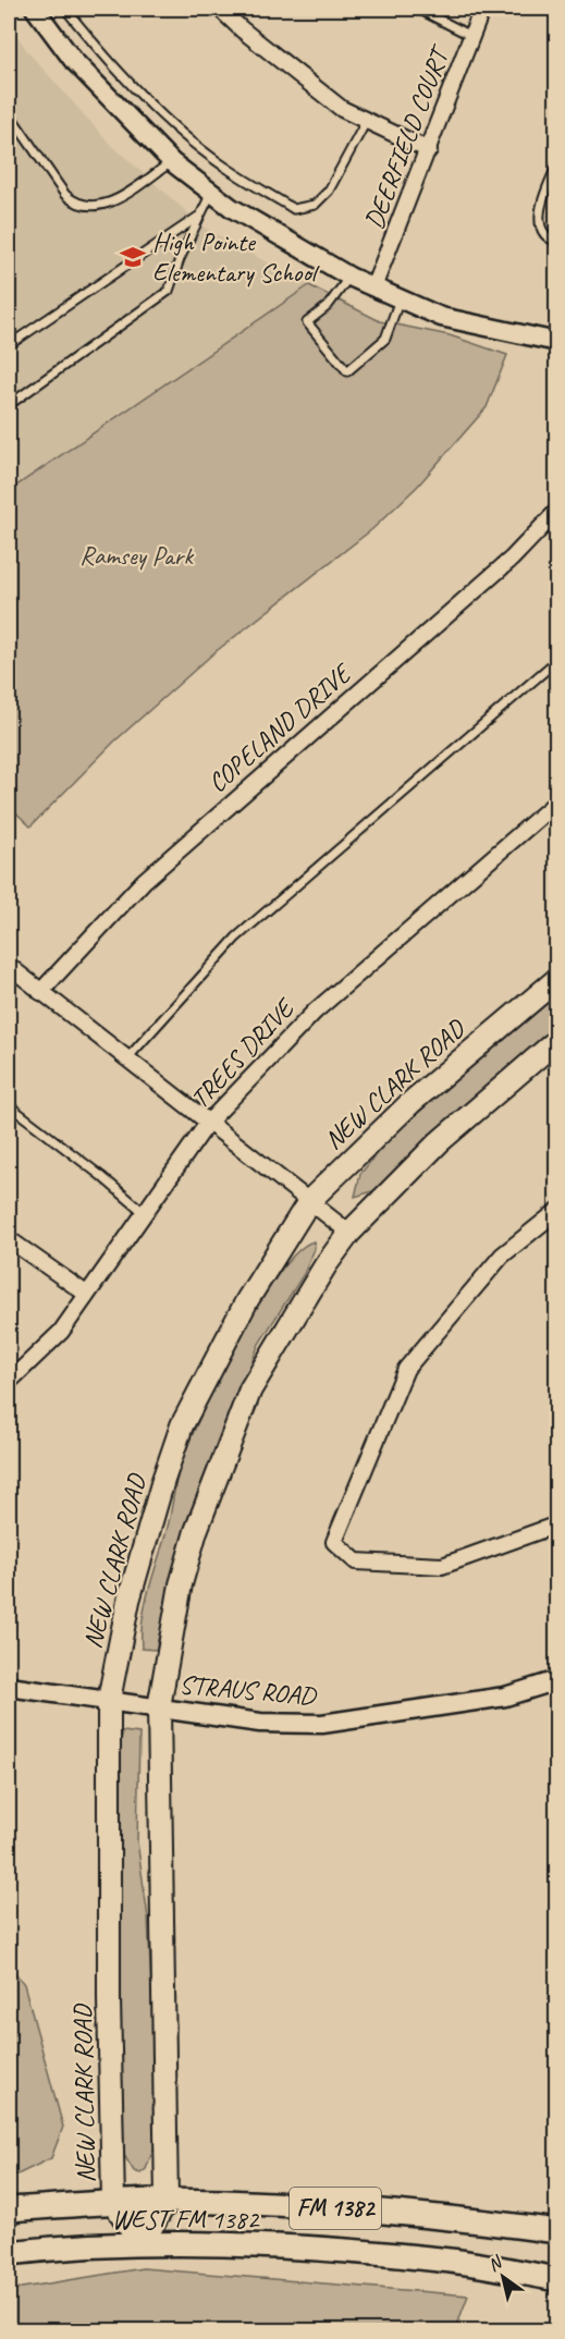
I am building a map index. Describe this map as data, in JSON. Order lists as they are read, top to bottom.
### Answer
{
  "streets": {
    "main road": ["NEW CLARK ROAD", "FM 1382", "WEST FM 1382"],
    "street": [
      "DEERFIELD COURT",
      "COPELAND DRIVE",
      "TREES DRIVE",
      "STRAUS ROAD"
    ]
  },
  "crossings": [
    ["NEW CLARK ROAD", "STRAUS ROAD"],
    ["NEW CLARK ROAD", "WEST FM 1382"]
  ],
  "parks": ["Ramsey Park"],
  "places": {
    "school or university": ["High Pointe Elementary School"]
  },
  "north": "top left"
}
